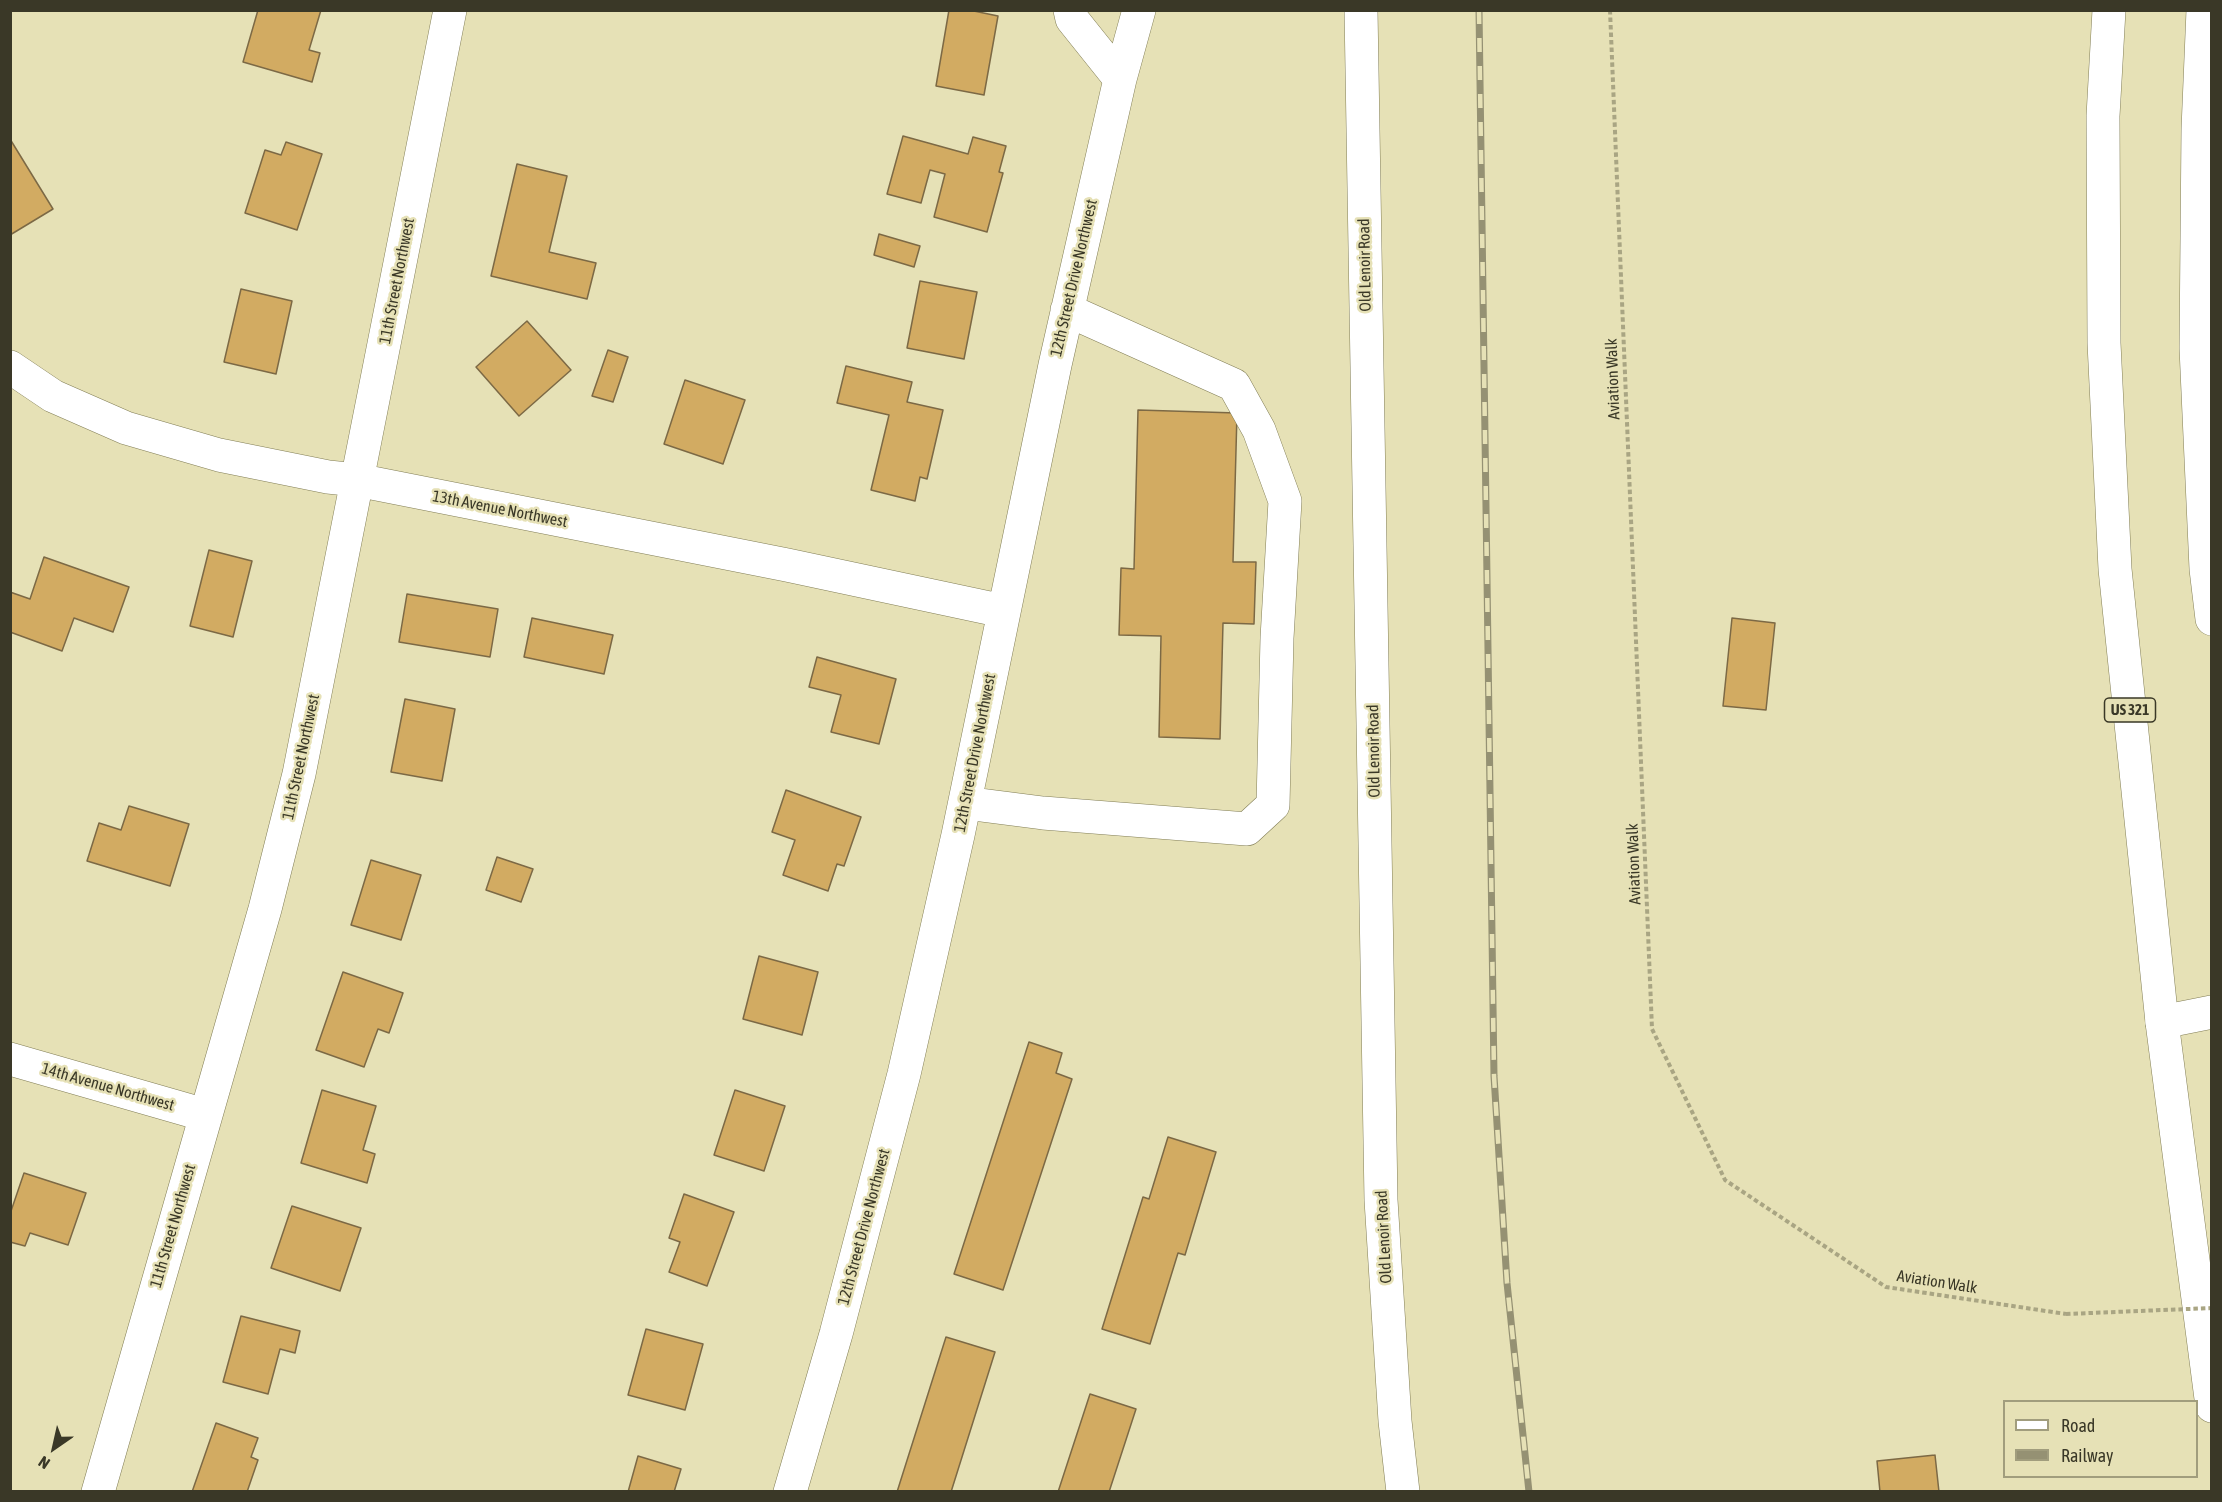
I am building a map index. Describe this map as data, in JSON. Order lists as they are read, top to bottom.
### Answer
{
  "streets": {
    "main road": [
      "Old Lenoir Road",
      "12th Street Drive Northwest",
      "11th Street Northwest",
      "13th Avenue Northwest",
      "US 321",
      "14th Avenue Northwest"
    ],
    "path": ["Aviation Walk"]
  },
  "crossings": [
    ["12th Street Drive Northwest", "13th Avenue Northwest"],
    ["11th Street Northwest", "13th Avenue Northwest"],
    ["11th Street Northwest", "14th Avenue Northwest"]
  ],
  "legend": ["Road", "Railway"],
  "north": "bottom left"
}
